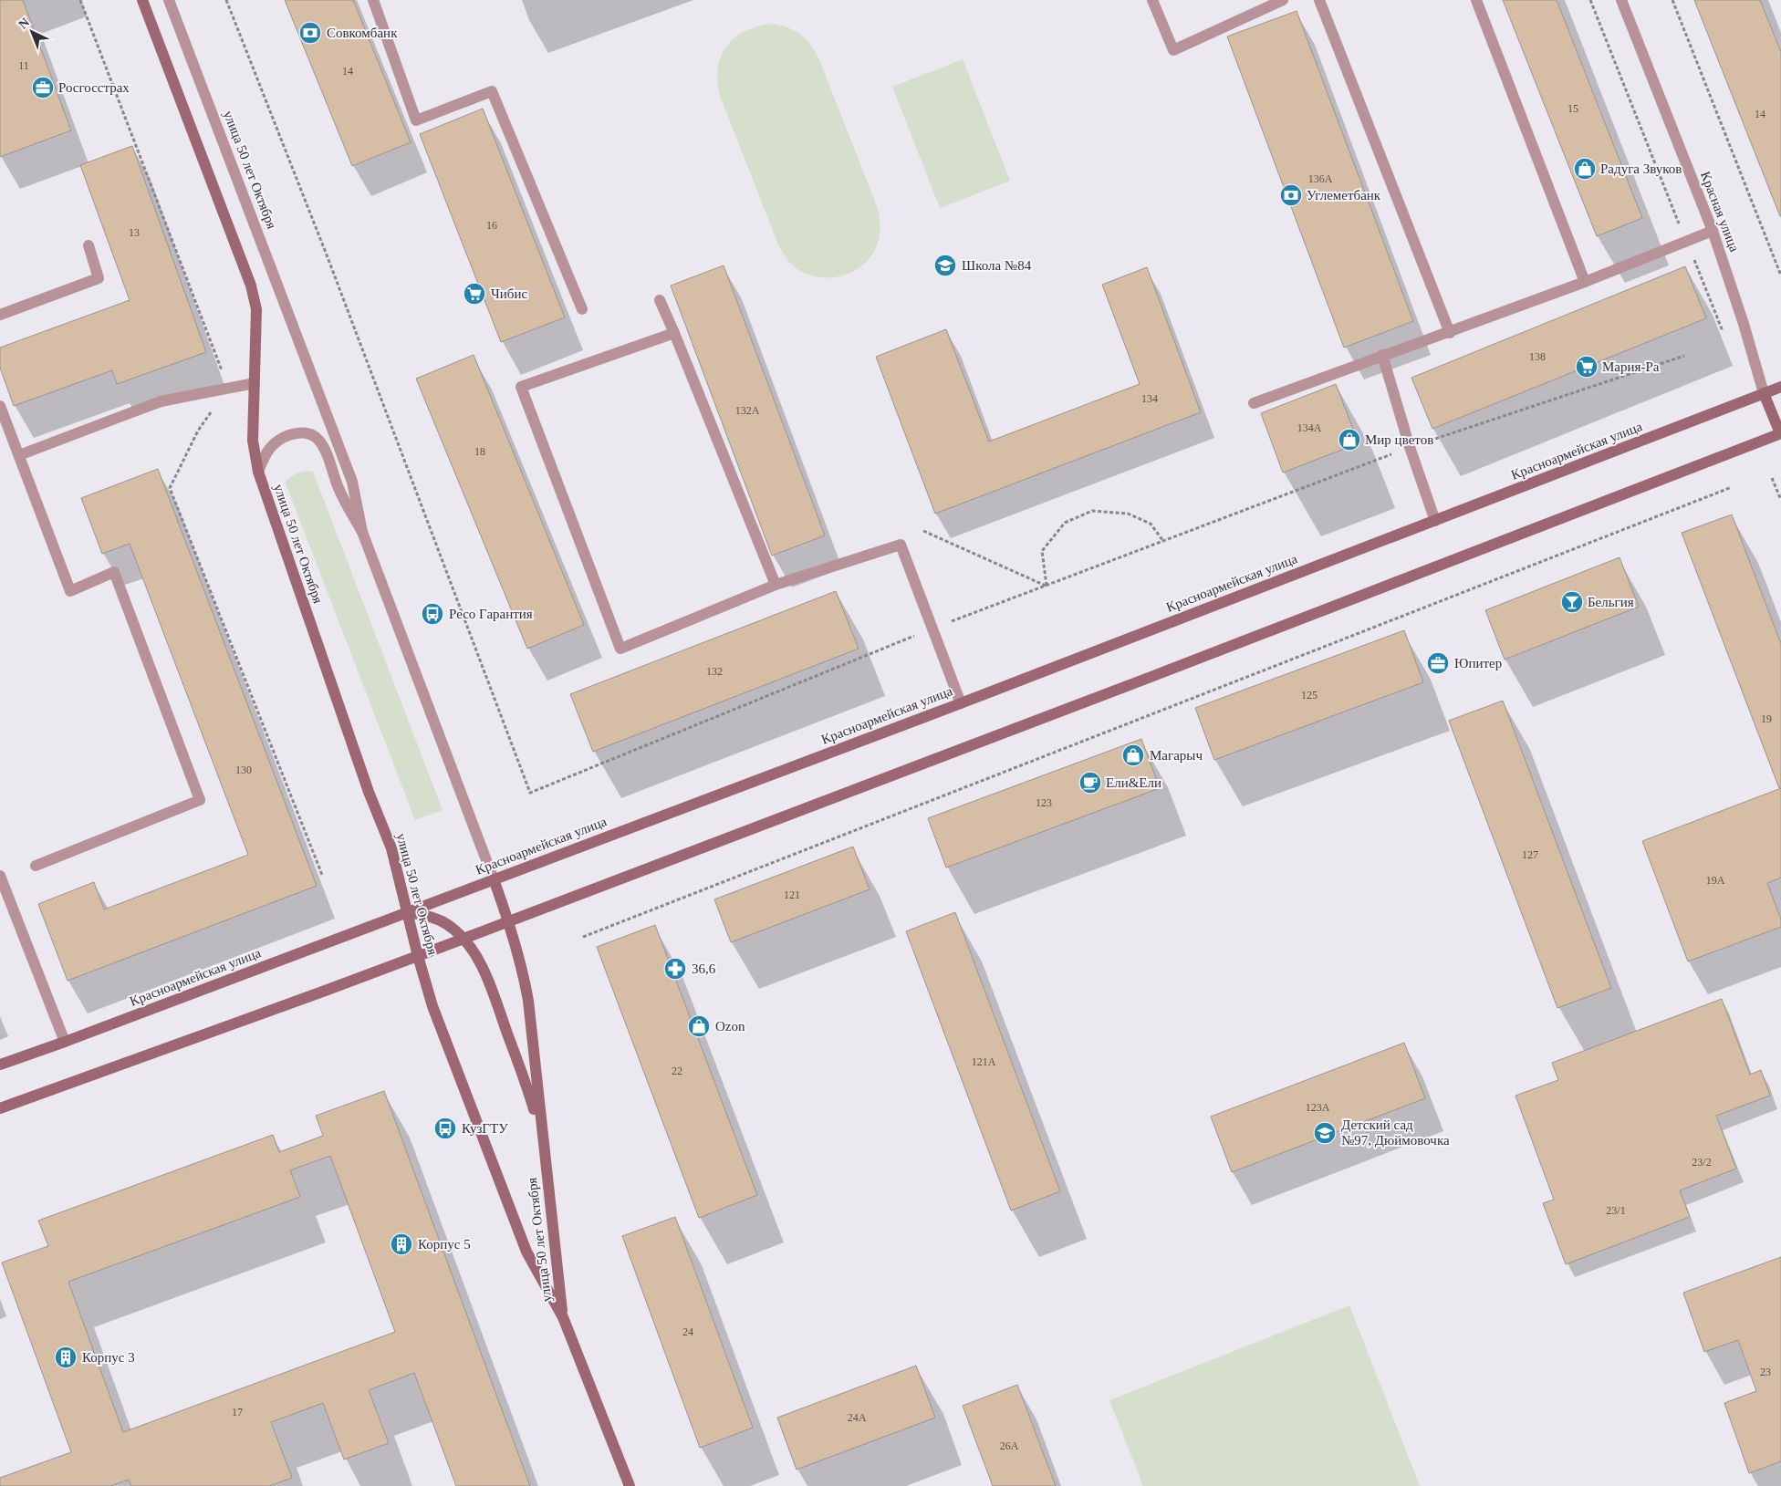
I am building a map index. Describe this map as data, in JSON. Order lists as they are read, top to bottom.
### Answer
{
  "streets": {
    "main road": ["улица 50 лет Октября", "Красная улица", "Красноармейская улица"]
  },
  "crossings": [
    ["улица 50 лет Октября", "Красноармейская улица"],
    ["Красная улица", "Красноармейская улица"]
  ],
  "places": {
    "bank": ["Совкомбанк", "Углеметбанк"],
    "office": ["Росгосстрах", "Юпитер"],
    "shop": [
      "Радуга Звуков",
      "Мир цветов",
      "Магарыч",
      "Ozon"
    ],
    "school or university": ["Школа №84", "Детский сад №97, Дюймовочка"],
    "supermarket": ["Чибис", "Мария-Ра"],
    "bar": ["Бельгия"],
    "bus stop": ["Ресо Гарантия", "КузГТУ"],
    "cafe": ["Ели&Ели"],
    "pharmacy": ["36,6"],
    "building": ["Корпус 5", "Корпус 3"]
  },
  "house_numbers": [
    "11",
    "14",
    "15",
    "14",
    "136А",
    "16",
    "13",
    "138",
    "134",
    "132А",
    "134А",
    "18",
    "132",
    "125",
    "19",
    "130",
    "123",
    "127",
    "19А",
    "121",
    "121А",
    "22",
    "123А",
    "23/2",
    "23/1",
    "24",
    "23",
    "17",
    "24А",
    "26А"
  ],
  "north": "top left"
}
